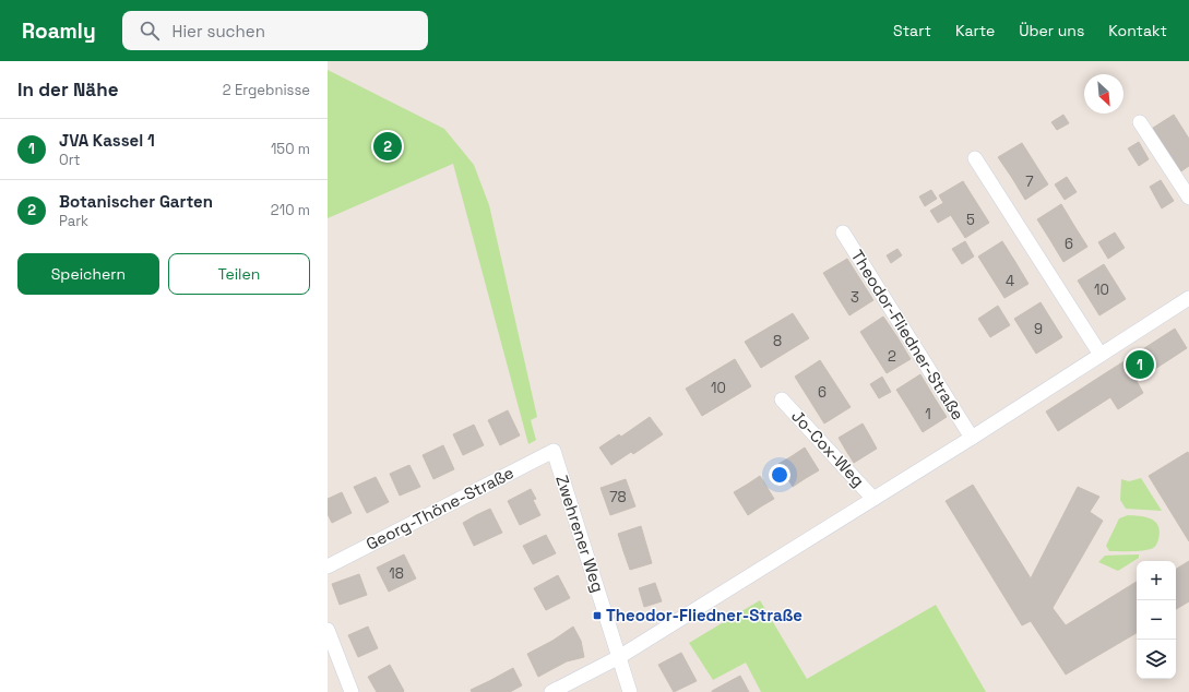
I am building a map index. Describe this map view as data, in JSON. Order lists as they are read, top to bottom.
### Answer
{
  "streets": {
    "street": [
      "Theodor-Fliedner-Straße",
      "Jo-Cox-Weg",
      "Georg-Thöne-Straße",
      "Zwehrener Weg"
    ]
  },
  "crossings": [
    ["Theodor-Fliedner-Straße", "Jo-Cox-Weg"],
    ["Theodor-Fliedner-Straße", "Zwehrener Weg"],
    ["Georg-Thöne-Straße", "Zwehrener Weg"]
  ],
  "places": {
    "transit": ["Theodor-Fliedner-Straße"]
  },
  "house_numbers": [
    "7",
    "5",
    "6",
    "4",
    "10",
    "3",
    "9",
    "8",
    "2",
    "10",
    "6",
    "1",
    "78",
    "18"
  ],
  "north": "bottom right",
  "page": {
    "header": "Roamly",
    "search": "Hier suchen",
    "nav": [
      "Start",
      "Karte",
      "Über uns",
      "Kontakt"
    ],
    "heading": ["In der Nähe", "2 Ergebnisse"],
    "list": [
      {
        "mark": "1",
        "name": "JVA Kassel 1",
        "note": "Ort",
        "value": "150 m"
      },
      {
        "mark": "2",
        "name": "Botanischer Garten",
        "note": "Park",
        "value": "210 m"
      }
    ],
    "pins": ["2", "1"],
    "buttons": ["Speichern", "Teilen"],
    "map_buttons": ["+", "−"]
  }
}
